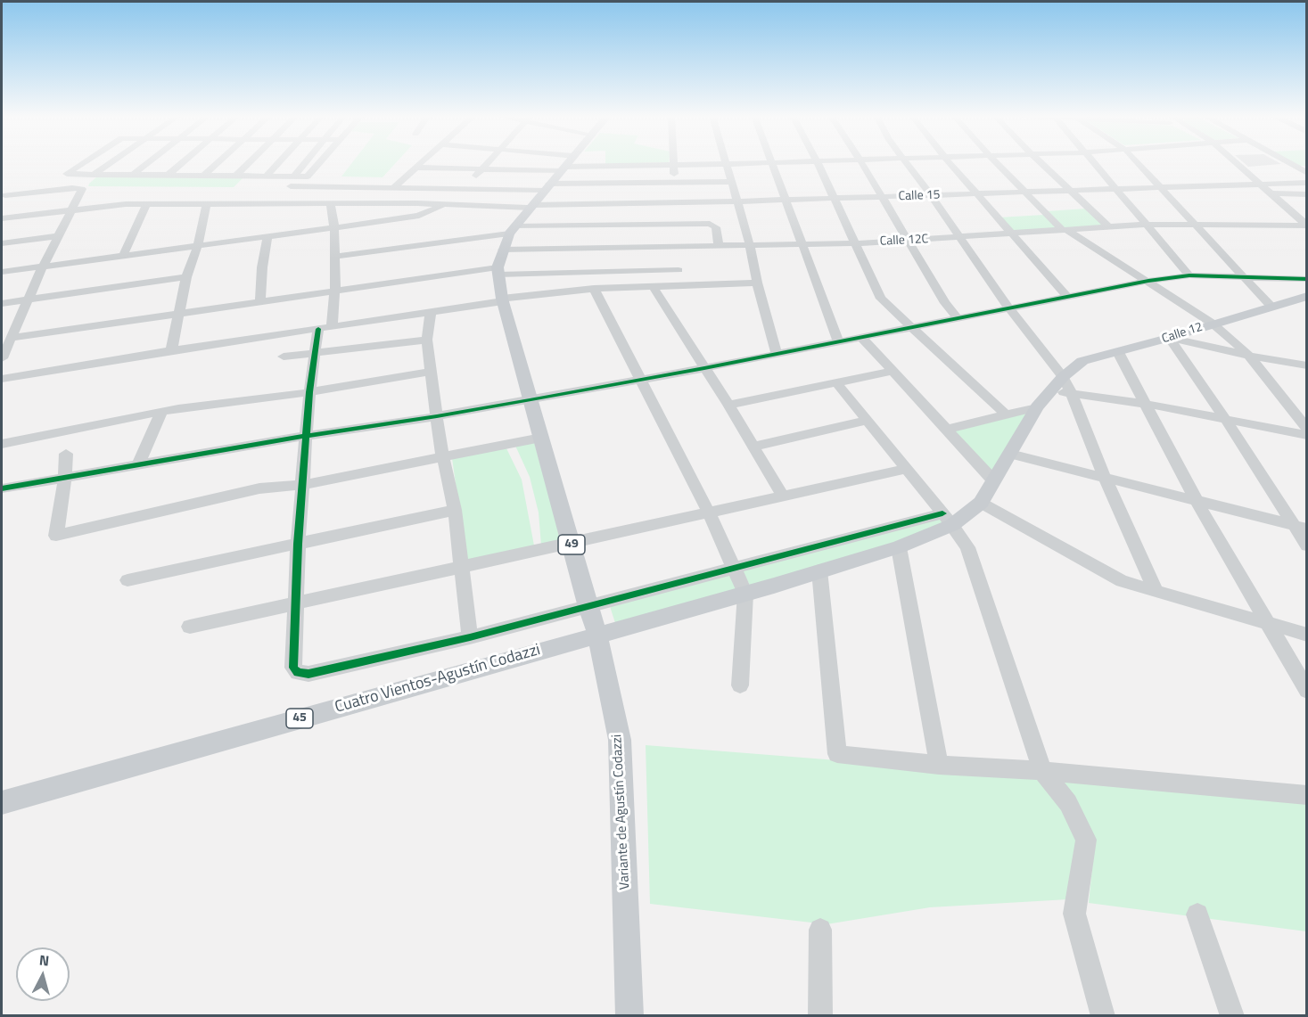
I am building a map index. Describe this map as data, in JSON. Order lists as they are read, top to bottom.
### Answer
{
  "streets": {
    "main road": [
      "Calle 12",
      "49",
      "Cuatro Vientos-Agustín Codazzi",
      "45",
      "Variante de Agustín Codazzi"
    ],
    "street": ["Calle 15", "Calle 12C"]
  },
  "crossings": [
    ["Calle 12C", "Variante de Agustín Codazzi"],
    ["Calle 12", "Cuatro Vientos-Agustín Codazzi"],
    ["Cuatro Vientos-Agustín Codazzi", "Variante de Agustín Codazzi"]
  ],
  "north": "top"
}
